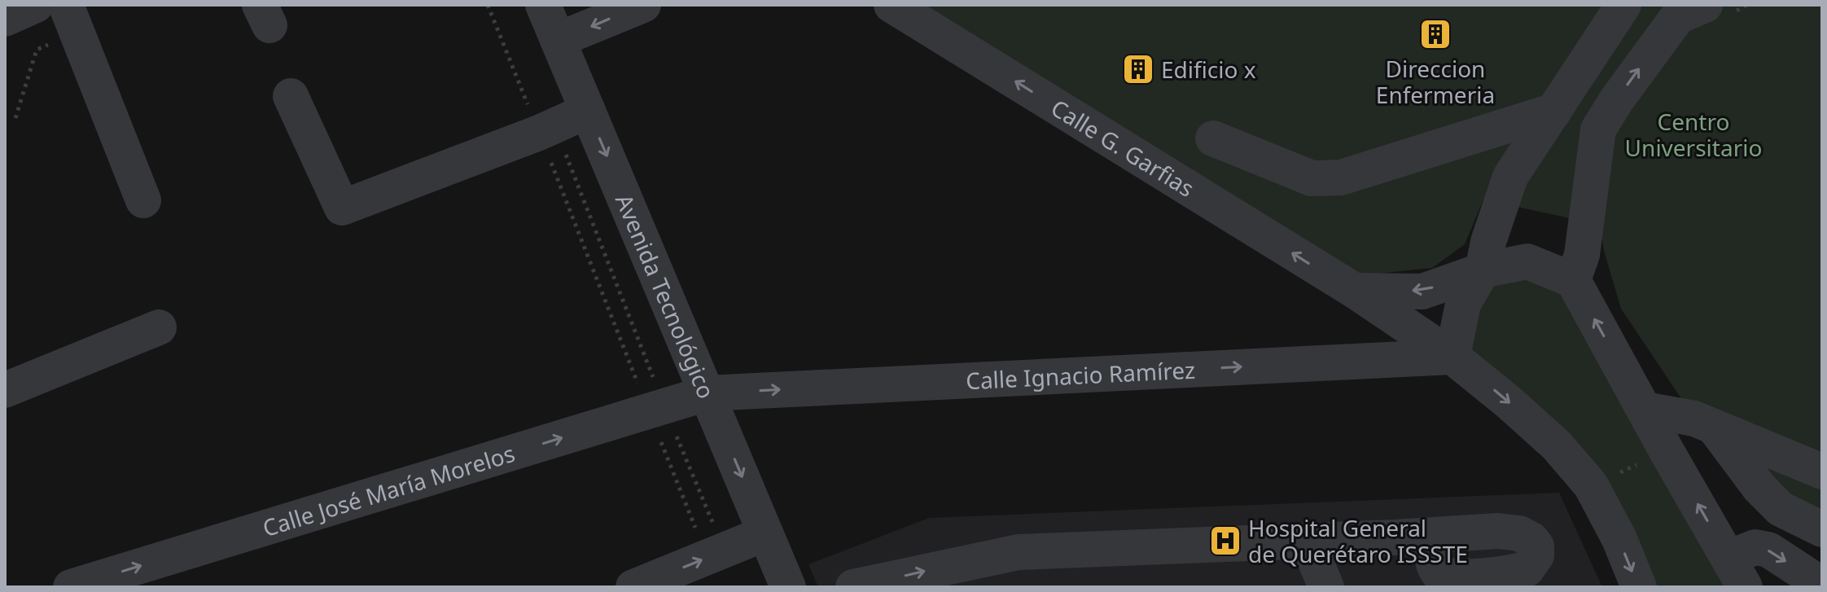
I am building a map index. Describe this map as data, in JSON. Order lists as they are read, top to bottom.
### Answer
{
  "streets": {
    "street": [
      "Calle G. Garfias",
      "Avenida Tecnológico",
      "Calle Ignacio Ramírez",
      "Calle José María Morelos"
    ]
  },
  "crossings": [
    ["Calle G. Garfias", "Calle Ignacio Ramírez"],
    ["Avenida Tecnológico", "Calle Ignacio Ramírez"],
    ["Avenida Tecnológico", "Calle José María Morelos"],
    ["Calle Ignacio Ramírez", "Calle José María Morelos"]
  ],
  "one_way": ["Avenida Tecnológico"],
  "parks": ["Centro Universitario"],
  "places": {
    "building": ["Direccion Enfermeria", "Edificio x"],
    "hospital": ["Hospital General de Querétaro ISSSTE"]
  }
}
